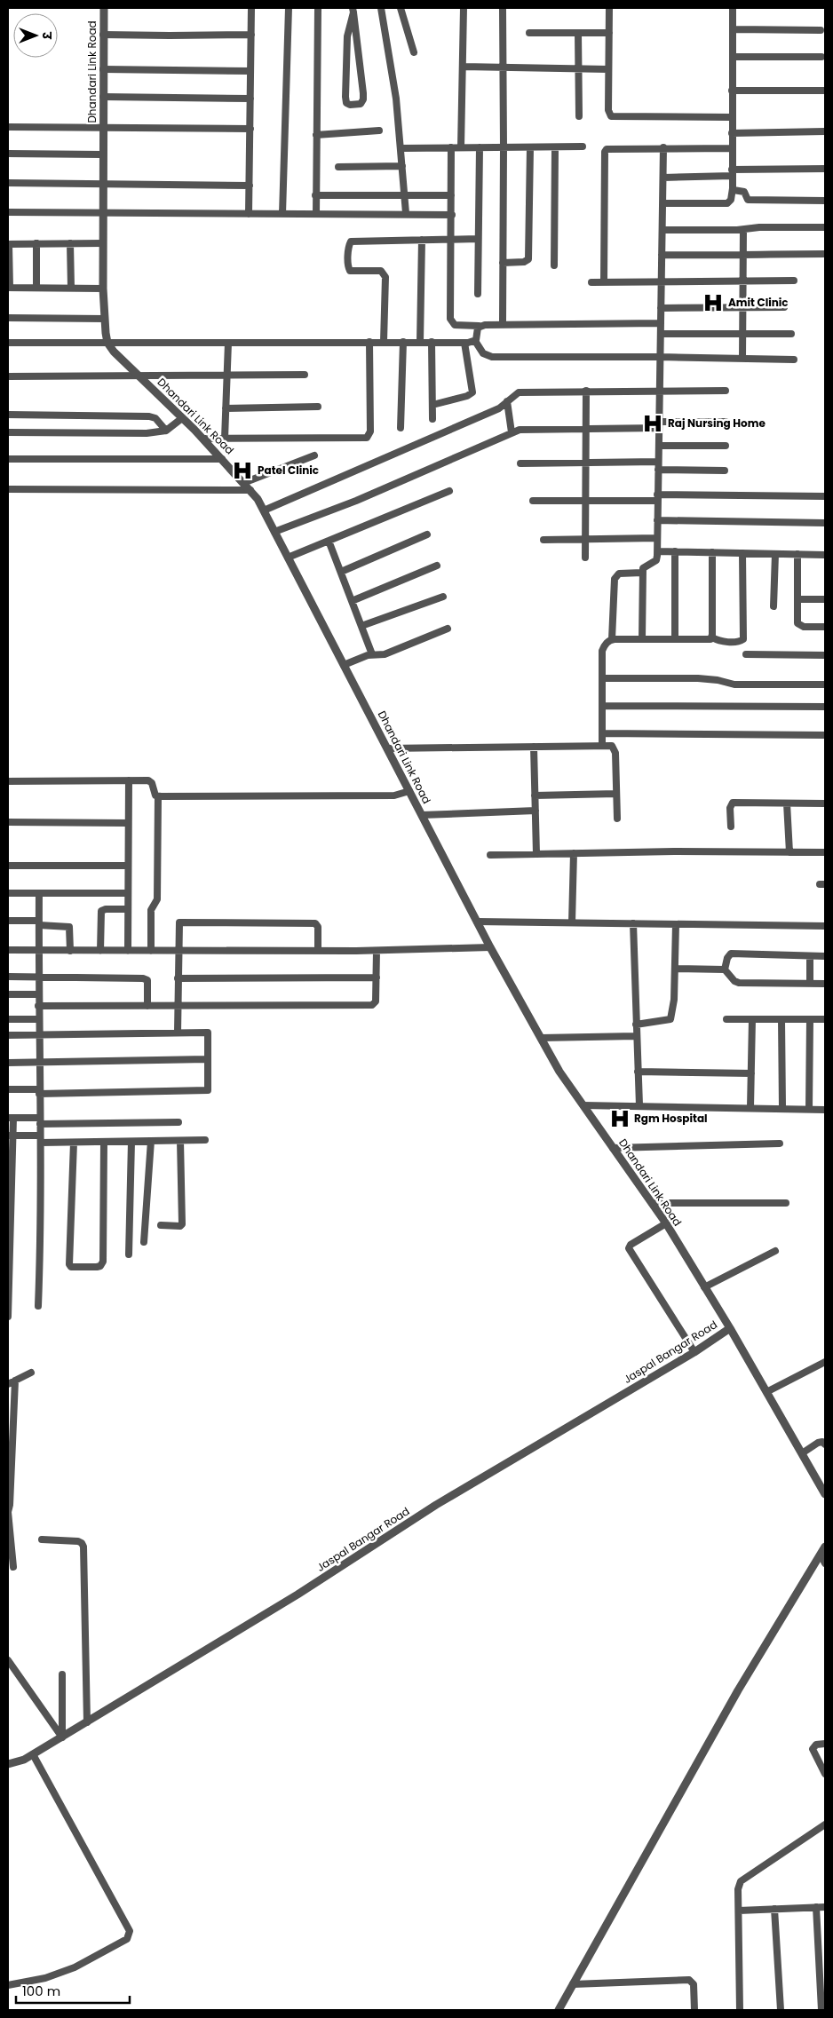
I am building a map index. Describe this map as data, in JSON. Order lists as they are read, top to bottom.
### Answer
{
  "streets": {
    "street": ["Dhandari Link Road", "Jaspal Bangar Road"]
  },
  "crossings": [
    ["Dhandari Link Road", "Jaspal Bangar Road"]
  ],
  "places": {
    "hospital": [
      "Amit Clinic",
      "Raj Nursing Home",
      "Patel Clinic",
      "Rgm Hospital"
    ]
  },
  "scale_bar": "100 m",
  "north": "right"
}
